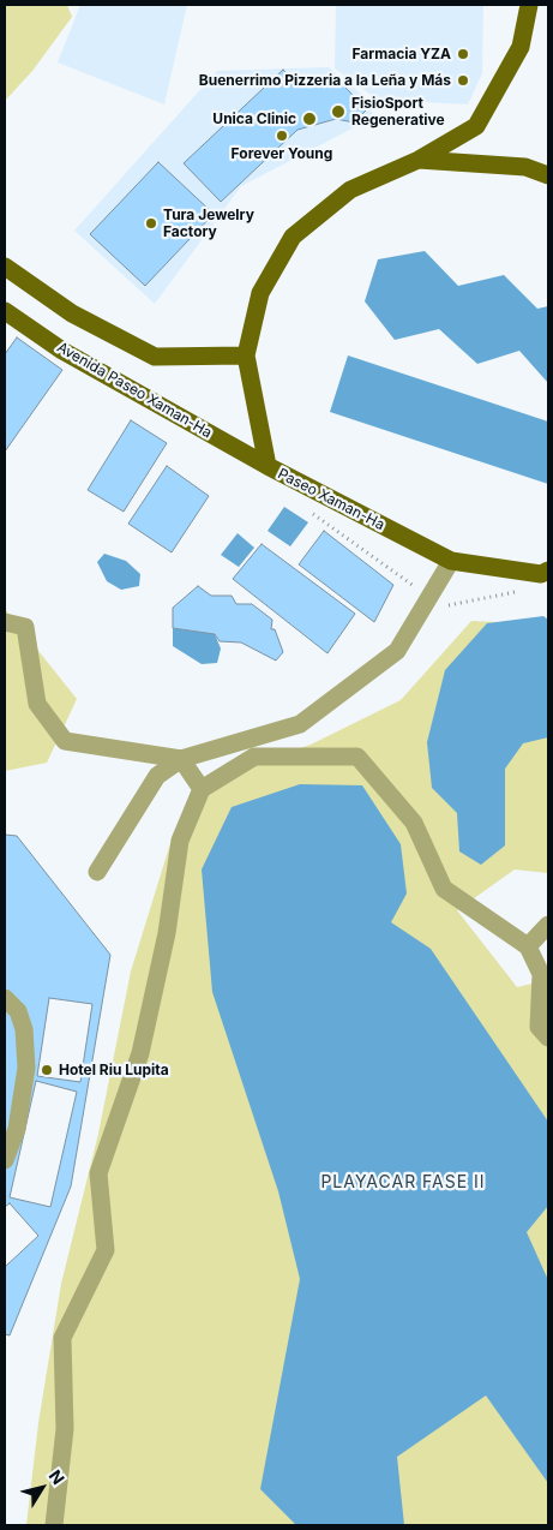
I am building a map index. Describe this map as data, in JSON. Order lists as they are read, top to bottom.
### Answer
{
  "streets": {
    "main road": ["Avenida Paseo Xaman-Ha", "Paseo Xaman-Ha"]
  },
  "crossings": [
    ["Avenida Paseo Xaman-Ha", "Paseo Xaman-Ha"]
  ],
  "districts": ["PLAYACAR FASE II"],
  "places": [
    "Farmacia YZA",
    "Buenerrimo Pizzeria a la Leña y Más",
    "FisioSport Regenerative",
    "Unica Clinic",
    "Forever Young",
    "Tura Jewelry Factory",
    "Hotel Riu Lupita"
  ],
  "north": "top right"
}
